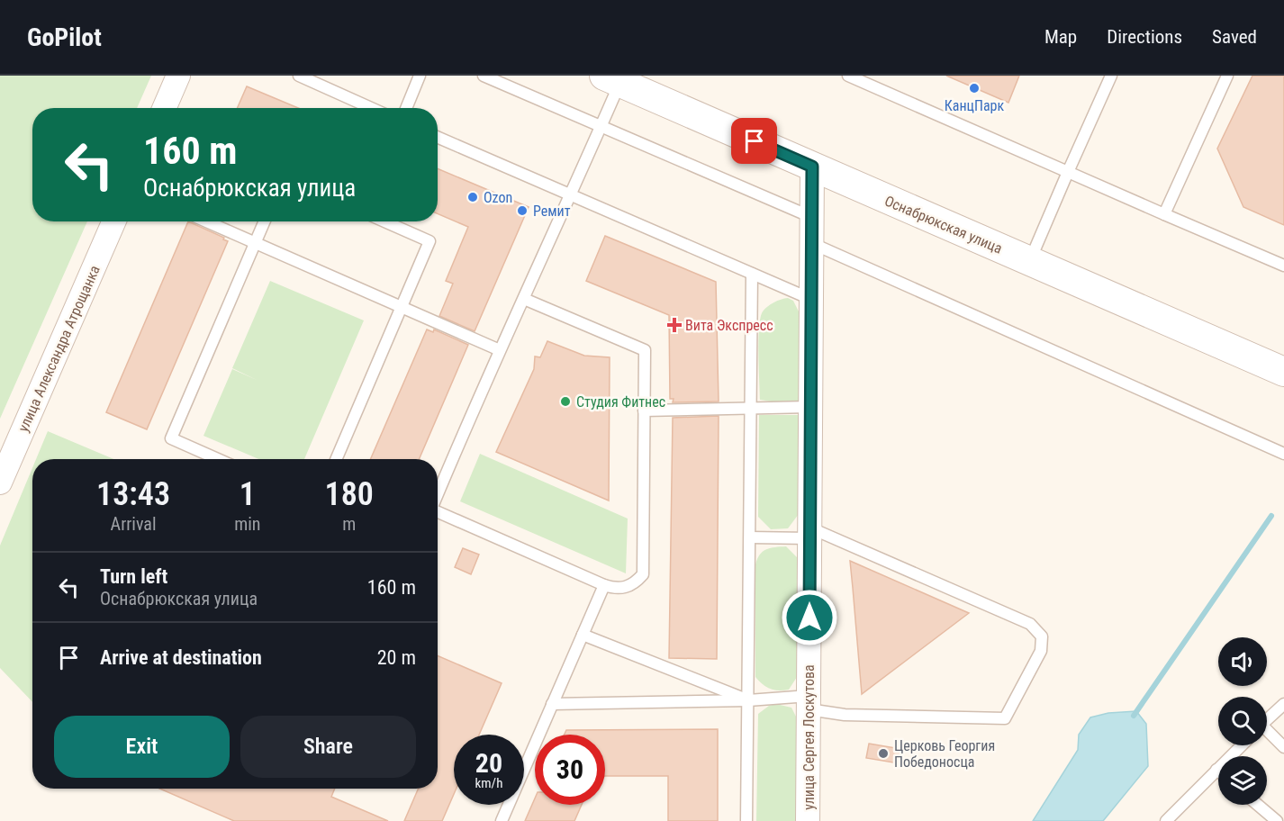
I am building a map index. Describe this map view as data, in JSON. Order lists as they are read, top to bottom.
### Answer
{
  "streets": {
    "street": ["Оснабрюкская улица", "улица Александра Атрощанка", "улица Сергея Лоскутова"]
  },
  "crossings": [
    ["Оснабрюкская улица", "улица Сергея Лоскутова"]
  ],
  "places": {
    "other": [
      "КанцПарк",
      "Ozon",
      "Ремит",
      "Студия Фитнес",
      "Церковь Георгия Победоносца"
    ],
    "health": ["Вита Экспресс"]
  },
  "page": {
    "header": "GoPilot",
    "nav": ["Map", "Directions", "Saved"],
    "turn": ["160 m", "Оснабрюкская улица"],
    "eta": [
      "13:43",
      "Arrival",
      "1",
      "min",
      "180",
      "m"
    ],
    "list": [
      {
        "name": "Turn left",
        "note": "Оснабрюкская улица",
        "value": "160 m"
      },
      {
        "name": "Arrive at destination",
        "value": "20 m"
      }
    ],
    "buttons": ["Exit", "Share"],
    "speed": "20 km/h",
    "limit": "30"
  }
}
